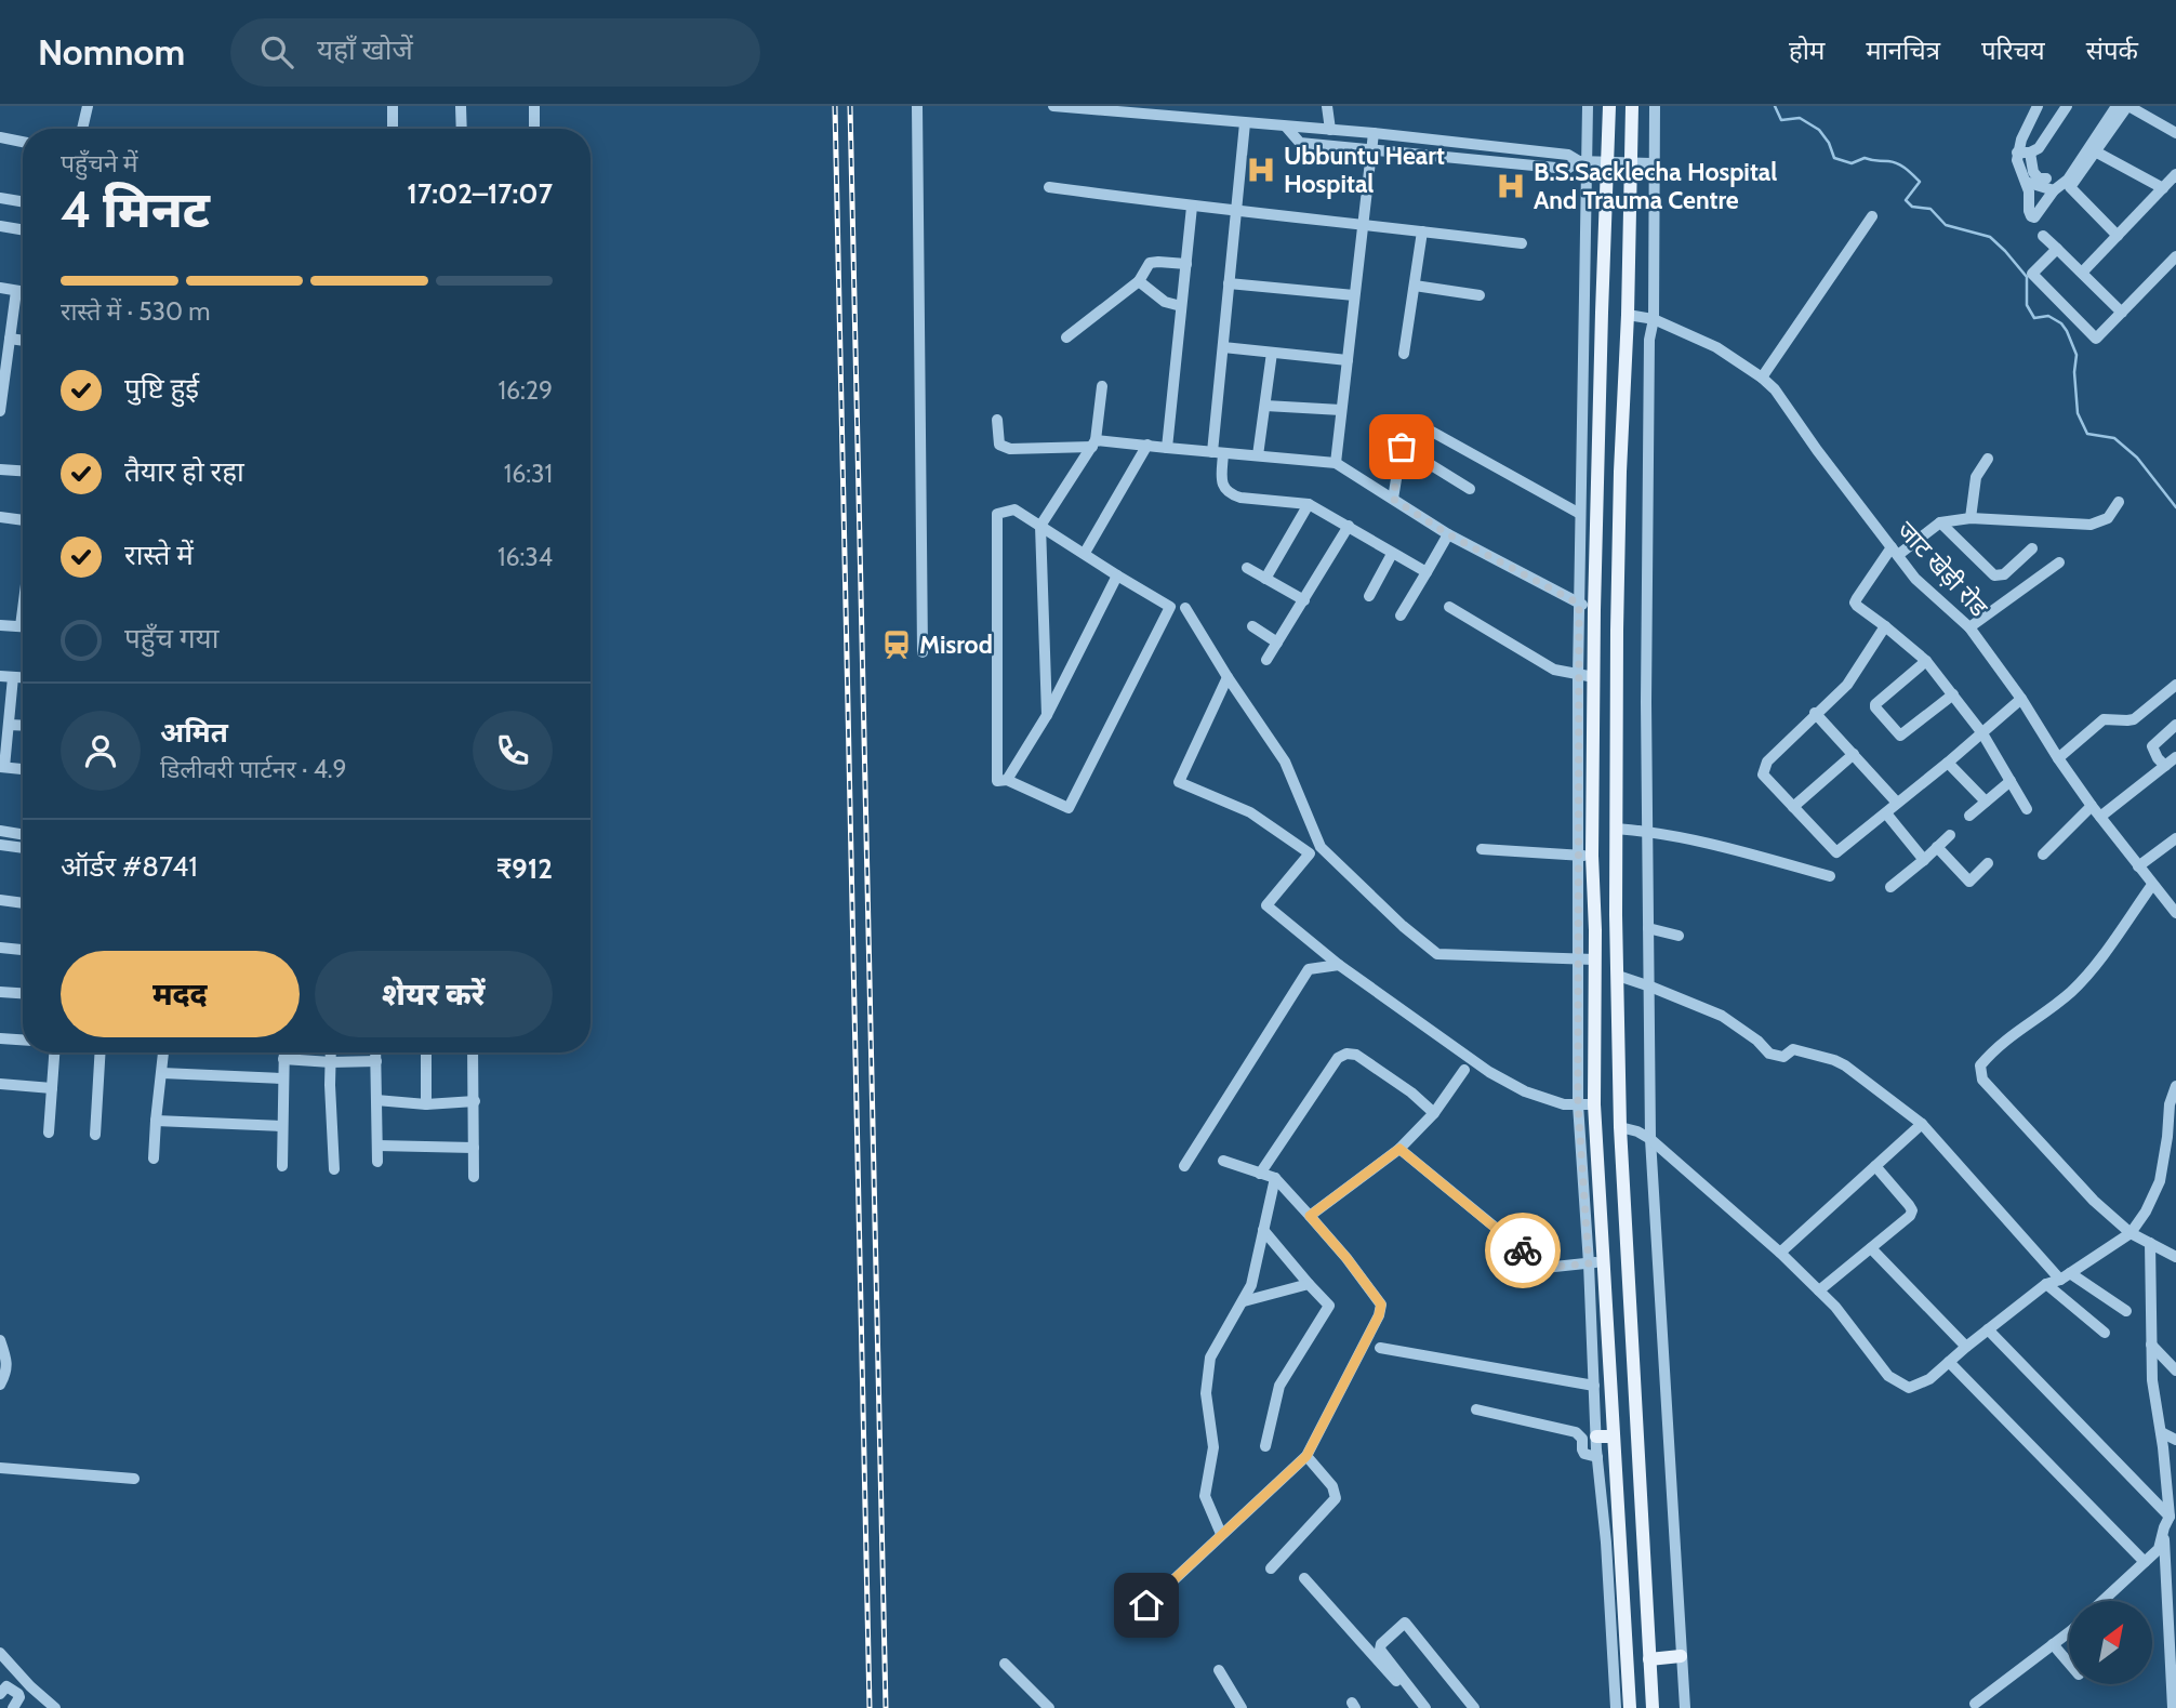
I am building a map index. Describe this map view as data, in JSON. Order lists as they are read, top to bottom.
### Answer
{
  "streets": {
    "street": ["जाट खेड़ी रोड"]
  },
  "places": {
    "hospital": ["Ubbuntu Heart Hospital", "B.S.Sacklecha Hospital And Trauma Centre"],
    "station": ["Misrod"]
  },
  "north": "top right",
  "page": {
    "header": "Nomnom",
    "search": "यहाँ खोजें",
    "nav": [
      "होम",
      "मानचित्र",
      "परिचय",
      "संपर्क"
    ],
    "heading": ["4 मिनट", "पहुँचने में", "17:02–17:07"],
    "panel": [
      "अमित",
      "डिलीवरी पार्टनर · 4.9",
      "ऑर्डर #8741",
      "₹912"
    ],
    "bar": "रास्ते में · 530 m",
    "list": [
      ["पुष्टि हुई", "16:29"],
      ["तैयार हो रहा", "16:31"],
      ["रास्ते में", "16:34"],
      "पहुँच गया"
    ],
    "buttons": ["मदद", "शेयर करें"]
  }
}
